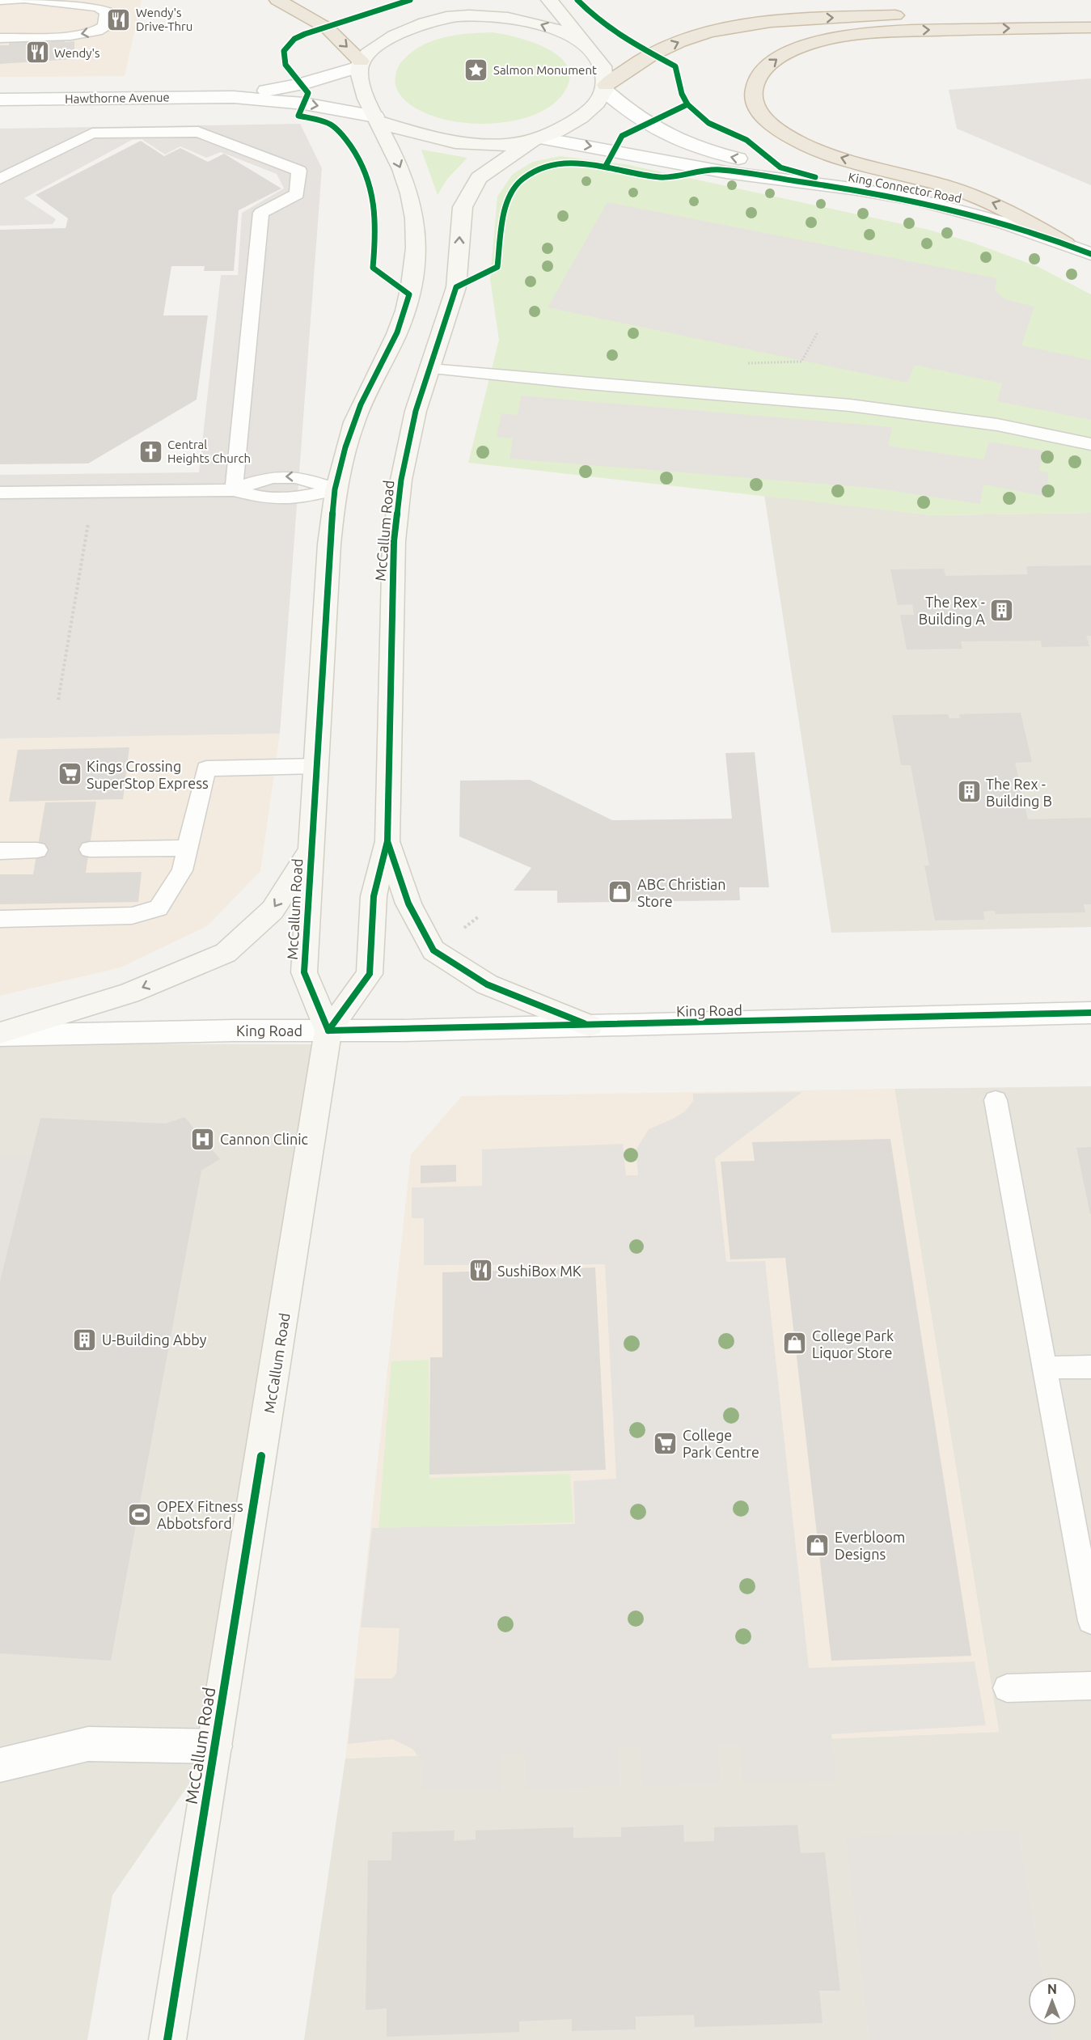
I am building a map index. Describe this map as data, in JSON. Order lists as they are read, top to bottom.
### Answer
{
  "streets": {
    "main road": ["McCallum Road"],
    "street": ["Hawthorne Avenue", "King Connector Road", "King Road"]
  },
  "crossings": [
    ["Hawthorne Avenue", "McCallum Road"],
    ["King Connector Road", "McCallum Road"],
    ["McCallum Road", "King Road"]
  ],
  "places": {
    "restaurant": ["Wendy's Drive-Thru", "Wendy's", "SushiBox MK"],
    "place": ["Salmon Monument"],
    "church": ["Central Heights Church"],
    "building": ["The Rex - Building A", "The Rex - Building B", "U-Building Abby"],
    "supermarket": ["Kings Crossing SuperStop Express", "College Park Centre"],
    "shop": ["ABC Christian Store", "College Park Liquor Store", "Everbloom Designs"],
    "hospital": ["Cannon Clinic"],
    "sports": ["OPEX Fitness Abbotsford"]
  },
  "north": "top"
}
